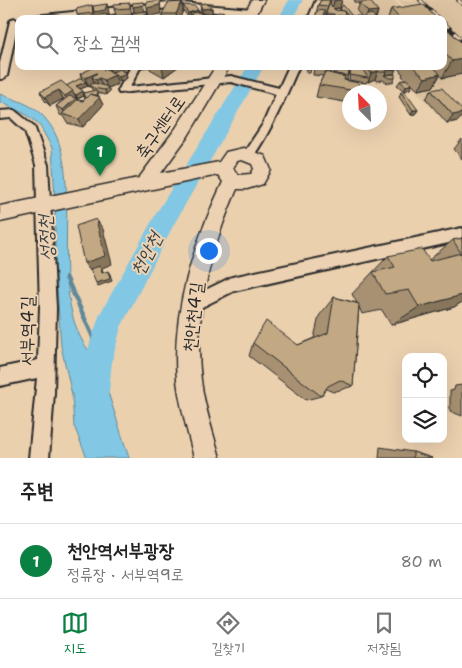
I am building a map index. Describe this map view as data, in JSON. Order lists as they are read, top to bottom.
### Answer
{
  "streets": {
    "street": ["축구센터로", "천안천4길", "서부역4길"]
  },
  "water": ["성정천", "천안천"],
  "north": "top left",
  "page": {
    "search": "장소 검색",
    "pins": "1",
    "heading": "주변",
    "list": [
      {
        "mark": "1",
        "name": "천안역서부광장",
        "note": "정류장 · 서부역9로",
        "value": "80 m"
      }
    ],
    "nav": ["지도", "길찾기", "저장됨"]
  }
}
